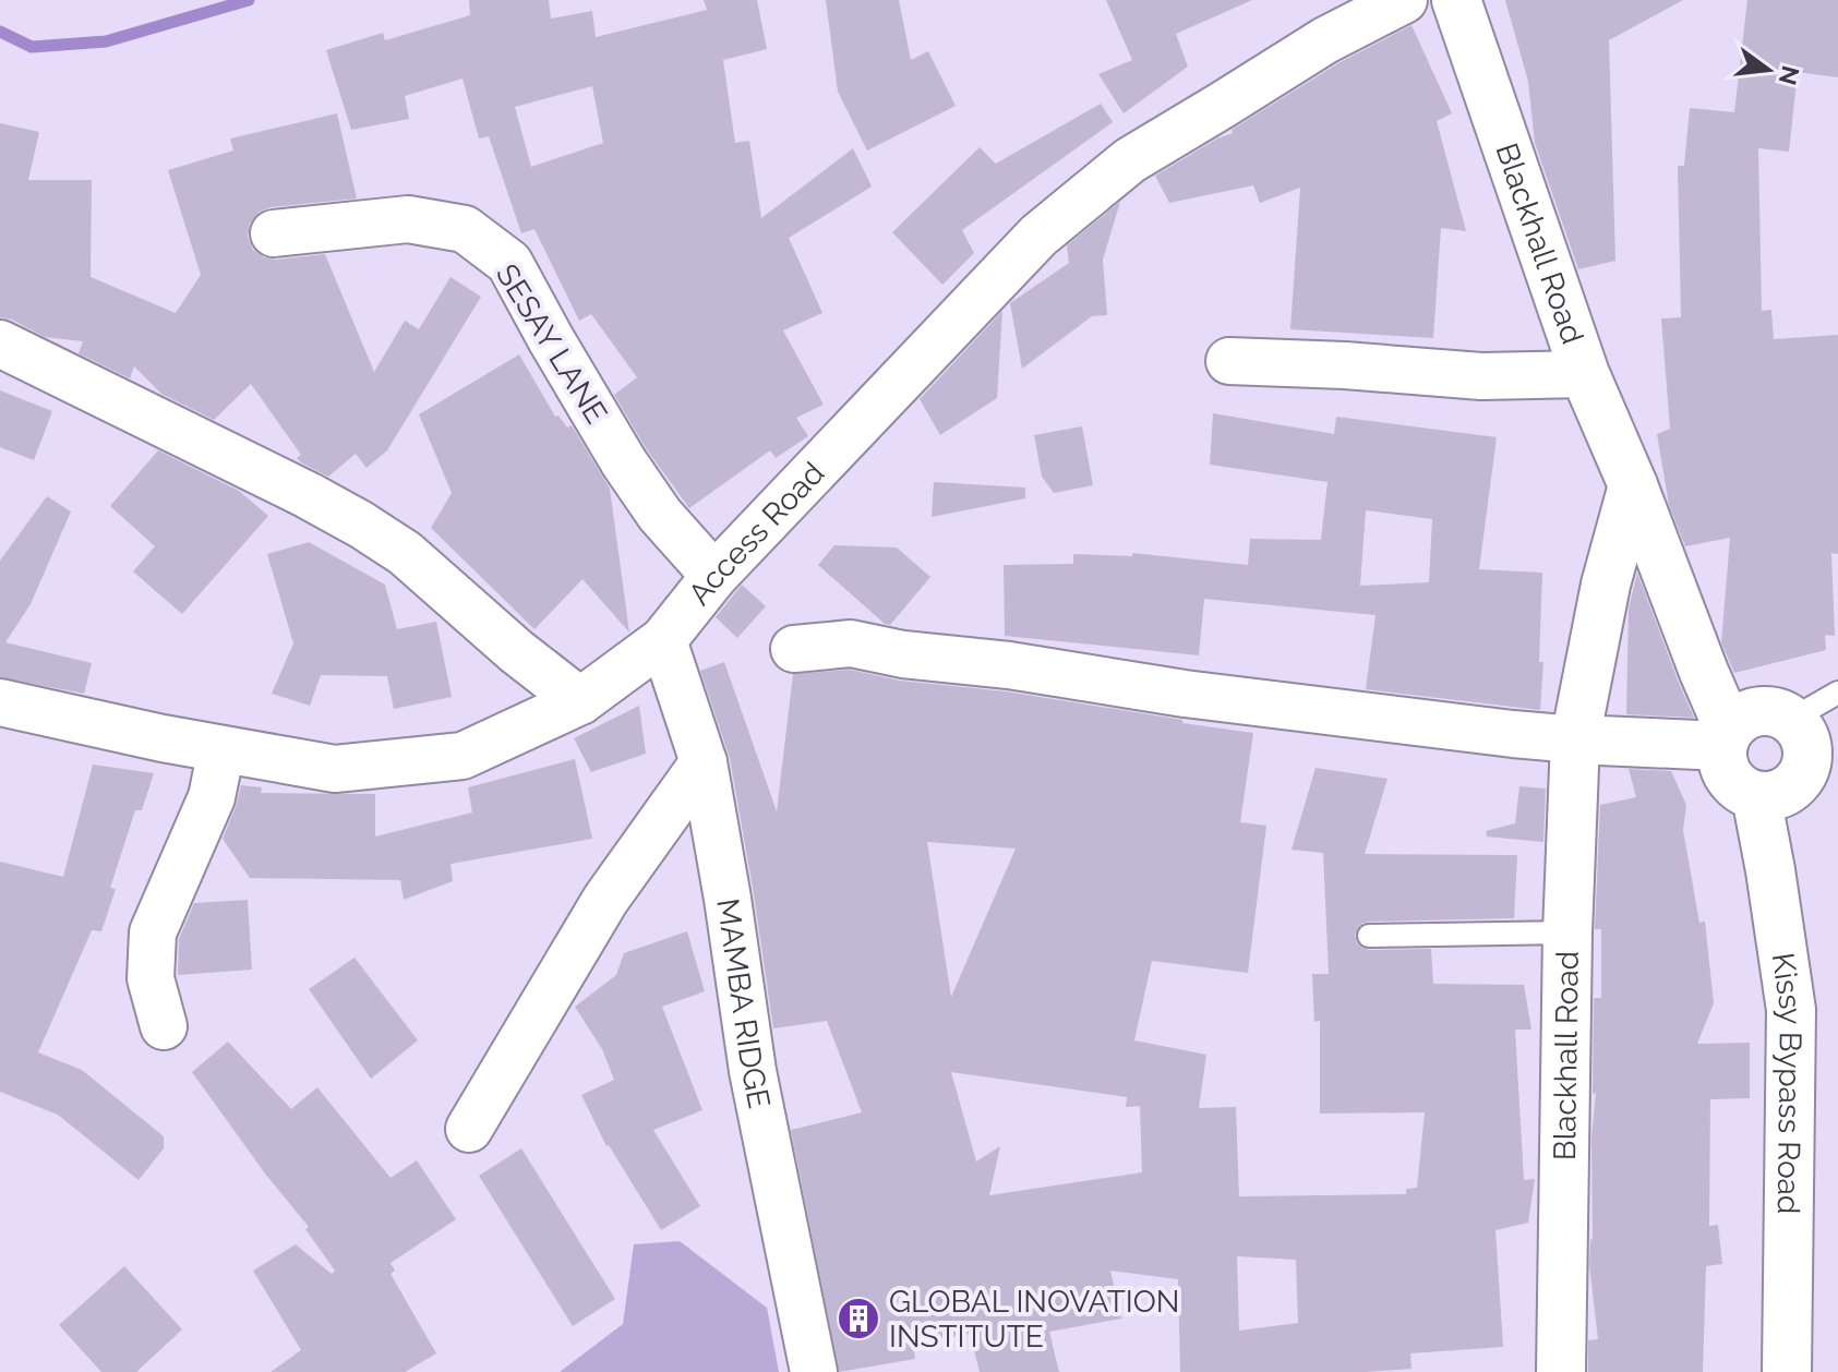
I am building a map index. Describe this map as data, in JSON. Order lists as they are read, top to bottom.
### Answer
{
  "streets": {
    "main road": ["Blackhall Road", "Kissy Bypass Road"],
    "street": ["SESAY LANE", "Access Road", "MAMBA RIDGE"]
  },
  "crossings": [
    ["Blackhall Road", "Kissy Bypass Road"],
    ["SESAY LANE", "Access Road"],
    ["Access Road", "MAMBA RIDGE"]
  ],
  "places": {
    "building": ["GLOBAL INOVATION INSTITUTE"]
  },
  "north": "right"
}
